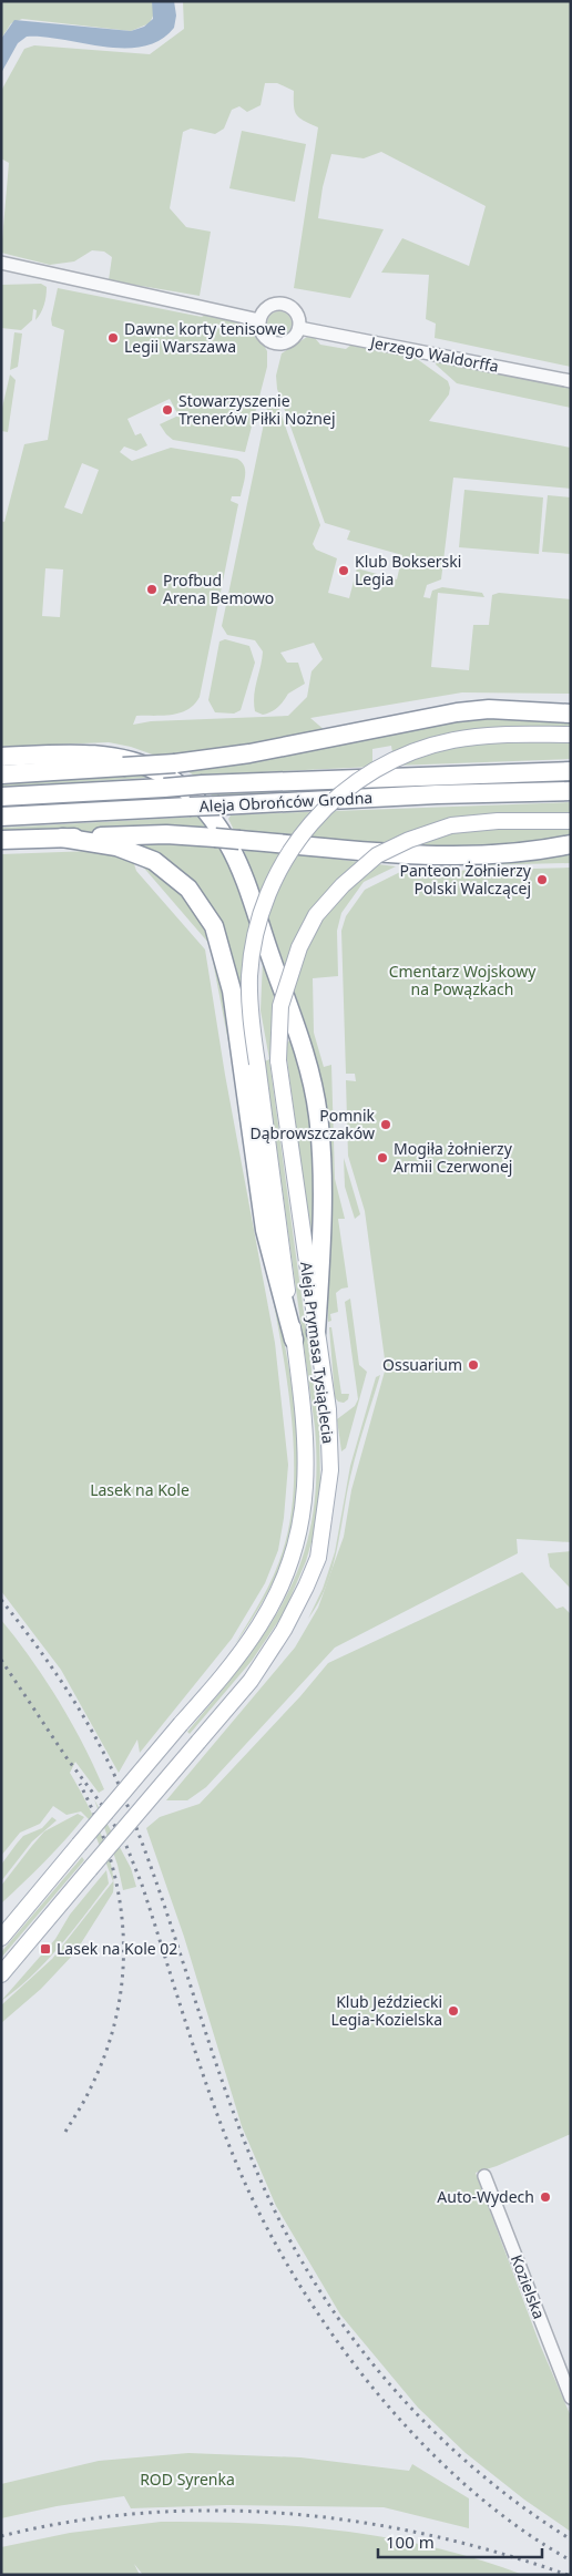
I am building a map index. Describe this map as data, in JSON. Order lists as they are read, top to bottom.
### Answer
{
  "streets": {
    "highway": ["Aleja Obrońców Grodna"],
    "main road": ["Aleja Prymasa Tysiąclecia"],
    "street": ["Jerzego Waldorffa", "Kozielska"]
  },
  "parks": ["Cmentarz Wojskowy na Powązkach", "Lasek na Kole", "ROD Syrenka"],
  "places": {
    "other": [
      "Dawne korty tenisowe Legii Warszawa",
      "Stowarzyszenie Trenerów Piłki Nożnej",
      "Klub Bokserski Legia",
      "Profbud Arena Bemowo",
      "Panteon Żołnierzy Polski Walczącej",
      "Pomnik Dąbrowszczaków",
      "Mogiła żołnierzy Armii Czerwonej",
      "Ossuarium",
      "Klub Jeździecki Legia-Kozielska",
      "Auto-Wydech"
    ],
    "transit": ["Lasek na Kole 02"]
  },
  "scale_bar": "100 m"
}
